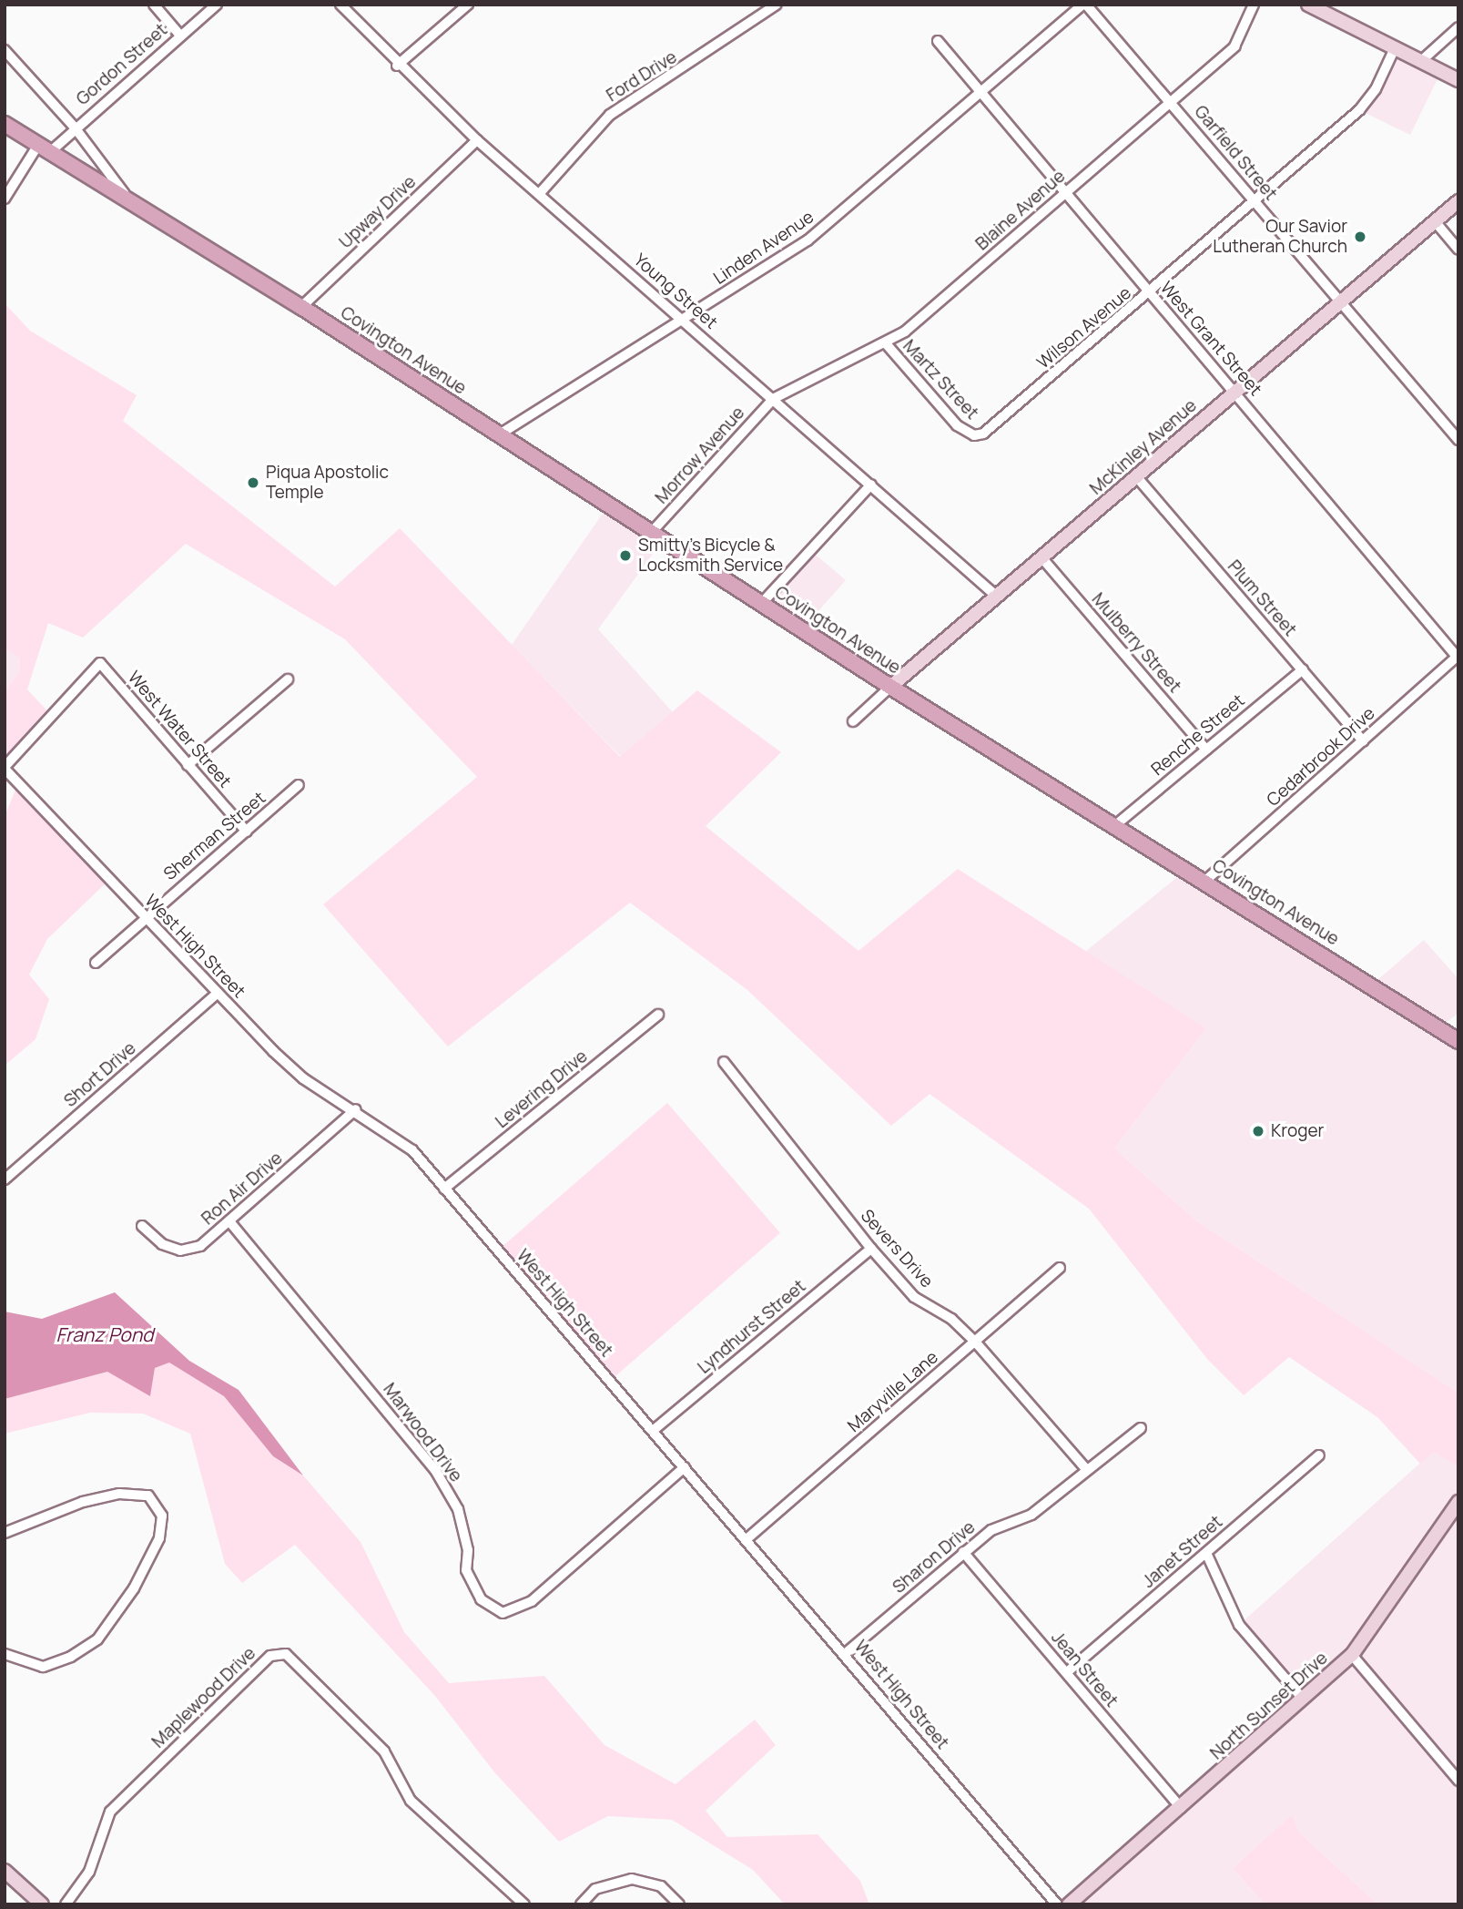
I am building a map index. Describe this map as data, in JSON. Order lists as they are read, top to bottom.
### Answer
{
  "streets": {
    "main road": ["Covington Avenue"],
    "street": [
      "Gordon Street",
      "Ford Drive",
      "Garfield Street",
      "Blaine Avenue",
      "Upway Drive",
      "Linden Avenue",
      "Young Street",
      "Wilson Avenue",
      "West Grant Street",
      "Martz Street",
      "McKinley Avenue",
      "Morrow Avenue",
      "Plum Street",
      "Mulberry Street",
      "West Water Street",
      "Renche Street",
      "Cedarbrook Drive",
      "Sherman Street",
      "West High Street",
      "Short Drive",
      "Levering Drive",
      "Ron Air Drive",
      "Severs Drive",
      "Lyndhurst Street",
      "Maryville Lane",
      "Marwood Drive",
      "Janet Street",
      "Sharon Drive",
      "Jean Street",
      "Maplewood Drive",
      "North Sunset Drive"
    ]
  },
  "crossings": [
    ["Gordon Street", "Covington Avenue"],
    ["Ford Drive", "Young Street"],
    ["Garfield Street", "Blaine Avenue"],
    ["Garfield Street", "Linden Avenue"],
    ["Garfield Street", "Wilson Avenue"],
    ["Garfield Street", "McKinley Avenue"],
    ["Blaine Avenue", "Young Street"],
    ["Blaine Avenue", "West Grant Street"],
    ["Blaine Avenue", "Martz Street"],
    ["Blaine Avenue", "Morrow Avenue"],
    ["Upway Drive", "Young Street"],
    ["Upway Drive", "Covington Avenue"],
    ["Linden Avenue", "Young Street"],
    ["Linden Avenue", "West Grant Street"],
    ["Linden Avenue", "Covington Avenue"],
    ["Young Street", "McKinley Avenue"],
    ["Young Street", "Morrow Avenue"],
    ["Wilson Avenue", "West Grant Street"],
    ["Wilson Avenue", "Martz Street"],
    ["West Grant Street", "McKinley Avenue"],
    ["West Grant Street", "Cedarbrook Drive"],
    ["Covington Avenue", "McKinley Avenue"],
    ["Covington Avenue", "Morrow Avenue"],
    ["Covington Avenue", "Renche Street"],
    ["Covington Avenue", "Cedarbrook Drive"],
    ["McKinley Avenue", "Plum Street"],
    ["McKinley Avenue", "Mulberry Street"],
    ["Plum Street", "Renche Street"],
    ["Plum Street", "Cedarbrook Drive"],
    ["Mulberry Street", "Renche Street"],
    ["West Water Street", "Sherman Street"],
    ["West Water Street", "West High Street"],
    ["Sherman Street", "West High Street"],
    ["West High Street", "Short Drive"],
    ["West High Street", "Levering Drive"],
    ["West High Street", "Ron Air Drive"],
    ["West High Street", "Lyndhurst Street"],
    ["West High Street", "Maryville Lane"],
    ["West High Street", "Marwood Drive"],
    ["West High Street", "Sharon Drive"],
    ["Ron Air Drive", "Marwood Drive"],
    ["Severs Drive", "Lyndhurst Street"],
    ["Severs Drive", "Maryville Lane"],
    ["Severs Drive", "Sharon Drive"],
    ["Janet Street", "Jean Street"],
    ["Sharon Drive", "Jean Street"],
    ["Jean Street", "North Sunset Drive"]
  ],
  "water": ["Franz Pond"],
  "places": [
    "Our Savior Lutheran Church",
    "Piqua Apostolic Temple",
    "Smitty's Bicycle & Locksmith Service",
    "Kroger"
  ]
}
